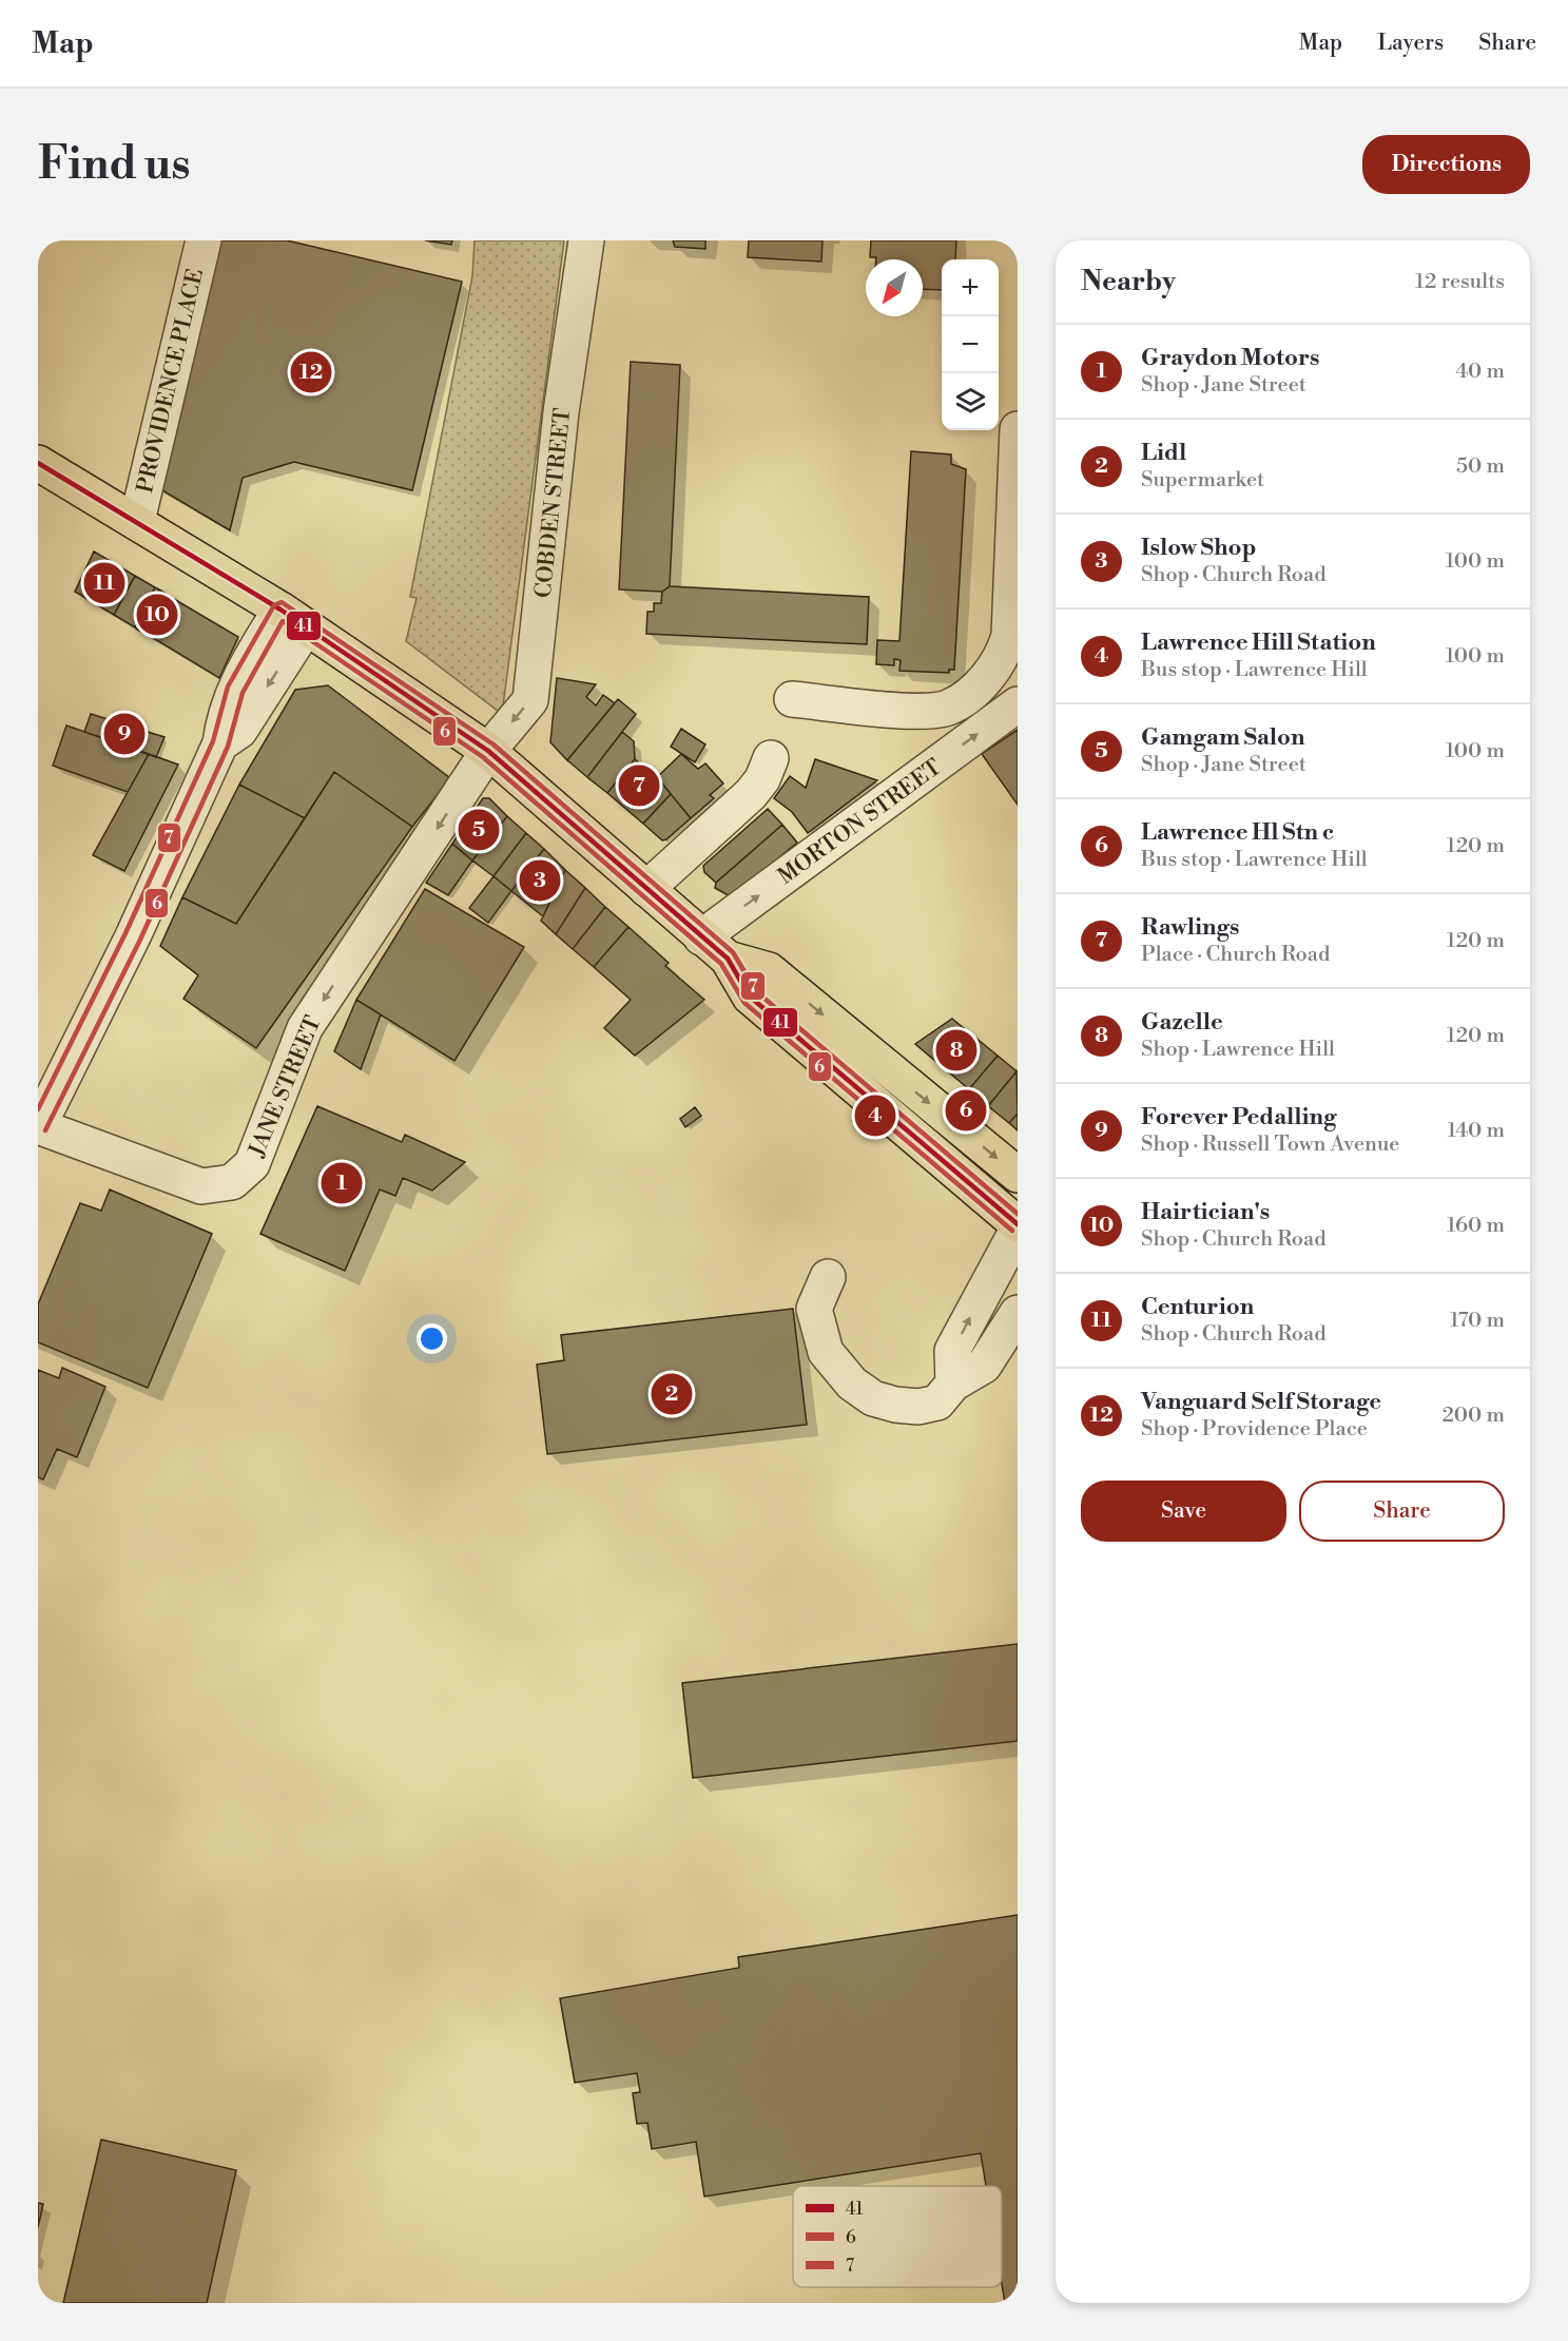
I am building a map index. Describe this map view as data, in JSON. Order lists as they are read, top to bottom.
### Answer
{
  "streets": {
    "street": [
      "PROVIDENCE PLACE",
      "COBDEN STREET",
      "MORTON STREET",
      "JANE STREET"
    ]
  },
  "crossings": [
    ["COBDEN STREET", "JANE STREET"]
  ],
  "one_way": ["COBDEN STREET"],
  "lines": ["transit line 41", "transit line 7", "transit line 6"],
  "legend": ["41", "6", "7"],
  "north": "bottom left",
  "page": {
    "header": "Map",
    "nav": ["Map", "Layers", "Share"],
    "buttons": [
      "Directions",
      ["Save", "Share"]
    ],
    "title": "Find us",
    "heading": ["Nearby", "12 results"],
    "map_buttons": ["+", "−"],
    "list": [
      {
        "mark": "1",
        "name": "Graydon Motors",
        "note": "Shop · Jane Street",
        "value": "40 m"
      },
      {
        "mark": "2",
        "name": "Lidl",
        "note": "Supermarket",
        "value": "50 m"
      },
      {
        "mark": "3",
        "name": "Islow Shop",
        "note": "Shop · Church Road",
        "value": "100 m"
      },
      {
        "mark": "4",
        "name": "Lawrence Hill Station",
        "note": "Bus stop · Lawrence Hill",
        "value": "100 m"
      },
      {
        "mark": "5",
        "name": "Gamgam Salon",
        "note": "Shop · Jane Street",
        "value": "100 m"
      },
      {
        "mark": "6",
        "name": "Lawrence Hl Stn c",
        "note": "Bus stop · Lawrence Hill",
        "value": "120 m"
      },
      {
        "mark": "7",
        "name": "Rawlings",
        "note": "Place · Church Road",
        "value": "120 m"
      },
      {
        "mark": "8",
        "name": "Gazelle",
        "note": "Shop · Lawrence Hill",
        "value": "120 m"
      },
      {
        "mark": "9",
        "name": "Forever Pedalling",
        "note": "Shop · Russell Town Avenue",
        "value": "140 m"
      },
      {
        "mark": "10",
        "name": "Hairtician's",
        "note": "Shop · Church Road",
        "value": "160 m"
      },
      {
        "mark": "11",
        "name": "Centurion",
        "note": "Shop · Church Road",
        "value": "170 m"
      },
      {
        "mark": "12",
        "name": "Vanguard Self Storage",
        "note": "Shop · Providence Place",
        "value": "200 m"
      }
    ],
    "pins": [
      "12",
      "11",
      "10",
      "9",
      "7",
      "5",
      "3",
      "8",
      "6",
      "4",
      "1",
      "2"
    ]
  }
}
